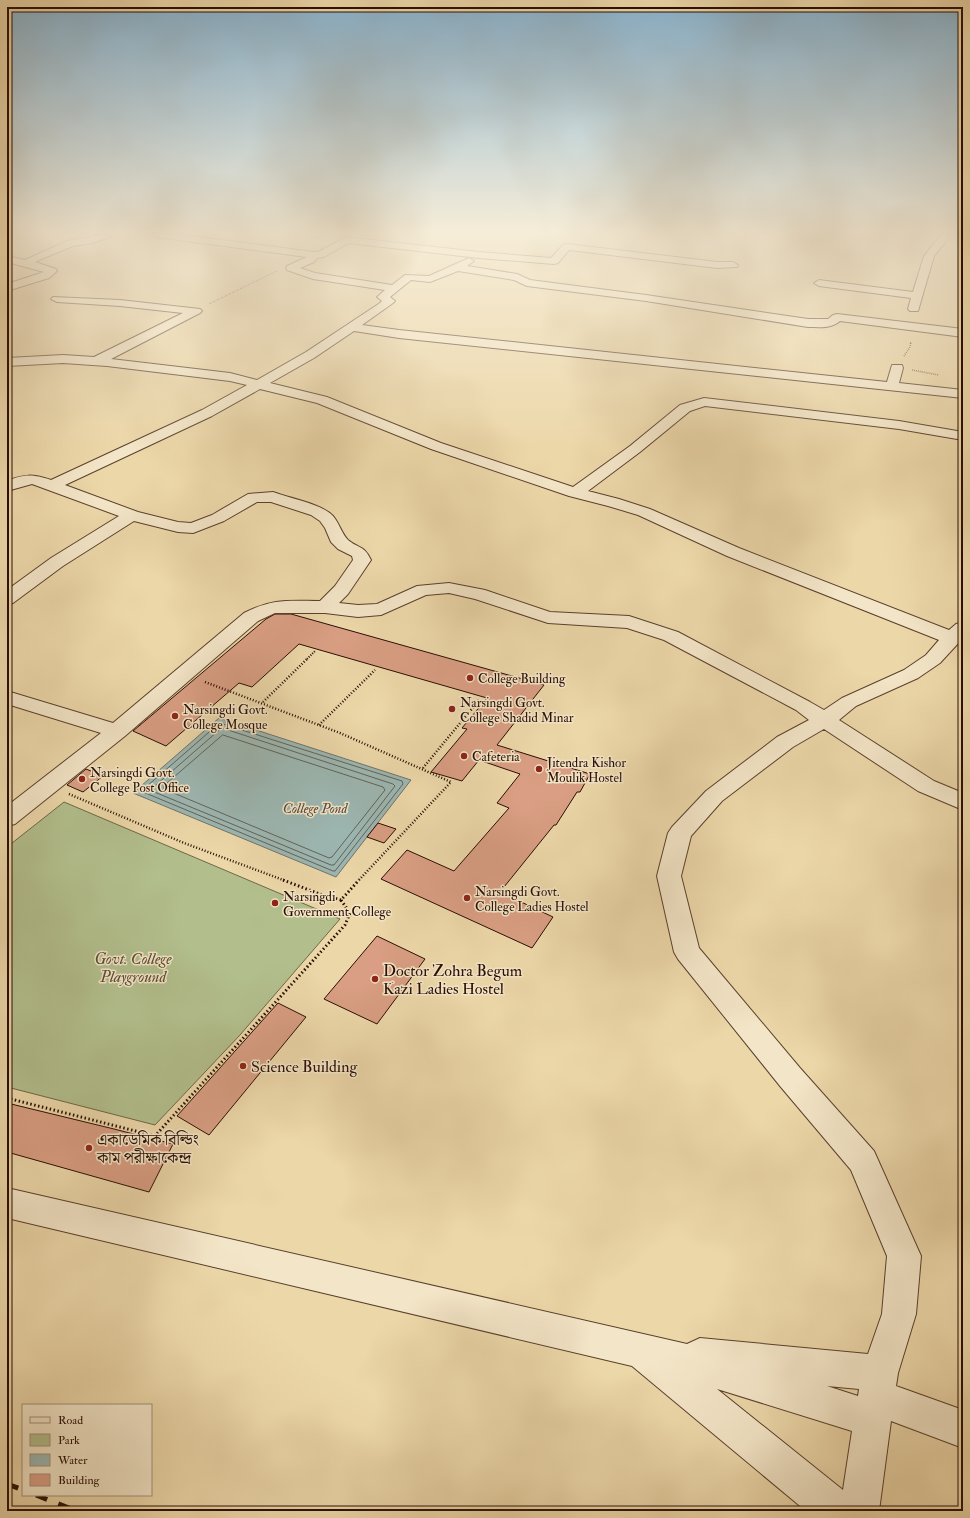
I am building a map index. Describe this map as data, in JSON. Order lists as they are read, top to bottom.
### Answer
{
  "water": ["College Pond"],
  "parks": ["Govt. College Playground"],
  "places": [
    "College Building",
    "Narsingdi Govt. College Shadid Minar",
    "Narsingdi Govt. College Mosque",
    "Cafeteria",
    "Jitendra Kishor Moulik Hostel",
    "Narsingdi Govt. College Post Office",
    "Narsingdi Govt. College Ladies Hostel",
    "Narsingdi Government College",
    "Doctor Zohra Begum Kazi Ladies Hostel",
    "Science Building",
    "একাডেমিক বিল্ডিং কাম পরীক্ষাকেন্দ্র"
  ],
  "legend": [
    "Road",
    "Park",
    "Water",
    "Building"
  ]
}
